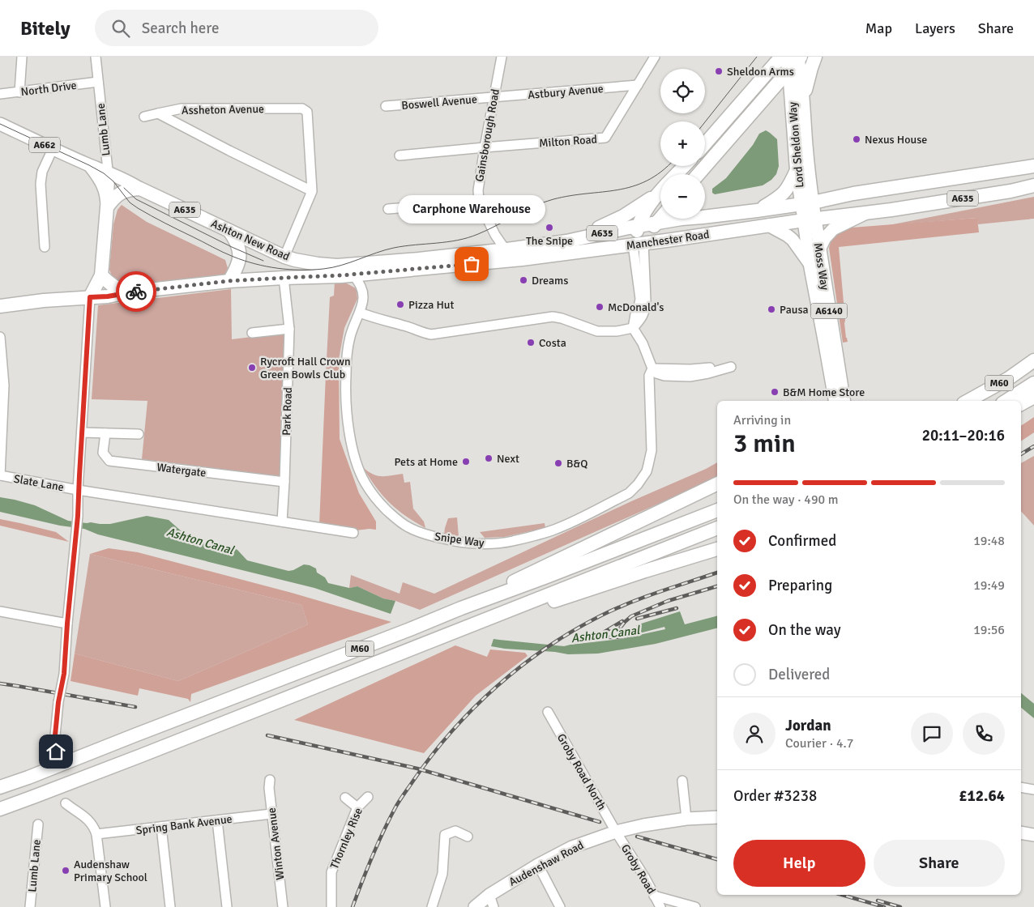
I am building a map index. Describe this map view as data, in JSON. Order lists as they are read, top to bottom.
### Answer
{
  "streets": {
    "highway": [
      "Lumb Lane",
      "Lord Sheldon Way",
      "A635",
      "Ashton New Road",
      "Manchester Road",
      "Moss Way",
      "A6140",
      "M60"
    ],
    "main road": ["A662", "Audenshaw Road"],
    "street": [
      "North Drive",
      "Astbury Avenue",
      "Boswell Avenue",
      "Assheton Avenue",
      "Gainsborough Road",
      "Milton Road",
      "Park Road",
      "Watergate",
      "Slate Lane",
      "Snipe Way",
      "Groby Road North",
      "Spring Bank Avenue",
      "Thornley Rise",
      "Winton Avenue",
      "Groby Road"
    ]
  },
  "crossings": [
    ["North Drive", "Lumb Lane"],
    ["Astbury Avenue", "Boswell Avenue"],
    ["Astbury Avenue", "Gainsborough Road"],
    ["Astbury Avenue", "Milton Road"],
    ["Boswell Avenue", "Gainsborough Road"],
    ["Assheton Avenue", "Ashton New Road"],
    ["Lumb Lane", "A662"],
    ["Lumb Lane", "Ashton New Road"],
    ["Lumb Lane", "Manchester Road"],
    ["Lumb Lane", "Slate Lane"],
    ["Gainsborough Road", "Milton Road"],
    ["Gainsborough Road", "A635"],
    ["A662", "Ashton New Road"],
    ["Lord Sheldon Way", "Manchester Road"],
    ["Lord Sheldon Way", "Moss Way"],
    ["Lord Sheldon Way", "A6140"],
    ["A635", "Ashton New Road"],
    ["Manchester Road", "Moss Way"],
    ["Manchester Road", "Park Road"],
    ["Manchester Road", "Snipe Way"],
    ["Park Road", "Watergate"],
    ["Groby Road North", "Audenshaw Road"],
    ["Groby Road North", "Groby Road"],
    ["Spring Bank Avenue", "Winton Avenue"],
    ["Audenshaw Road", "Groby Road"]
  ],
  "water": ["Ashton Canal"],
  "places": [
    "Sheldon Arms",
    "Nexus House",
    "The Snipe",
    "Carphone Warehouse",
    "Dreams",
    "Pizza Hut",
    "McDonald's",
    "Pausa",
    "Costa",
    "Rycroft Hall Crown Green Bowls Club",
    "B&M Home Store",
    "Next",
    "Pets at Home",
    "B&Q",
    "Audenshaw Primary School"
  ],
  "page": {
    "header": "Bitely",
    "search": "Search here",
    "nav": ["Map", "Layers", "Share"],
    "map_buttons": ["+", "−"],
    "bubble": "Carphone Warehouse",
    "heading": ["3 min", "Arriving in", "20:11–20:16"],
    "panel": [
      "Jordan",
      "Courier · 4.7",
      "Order #3238",
      "£12.64"
    ],
    "bar": "On the way · 490 m",
    "list": [
      ["Confirmed", "19:48"],
      ["Preparing", "19:49"],
      ["On the way", "19:56"],
      "Delivered"
    ],
    "buttons": ["Help", "Share"]
  }
}
